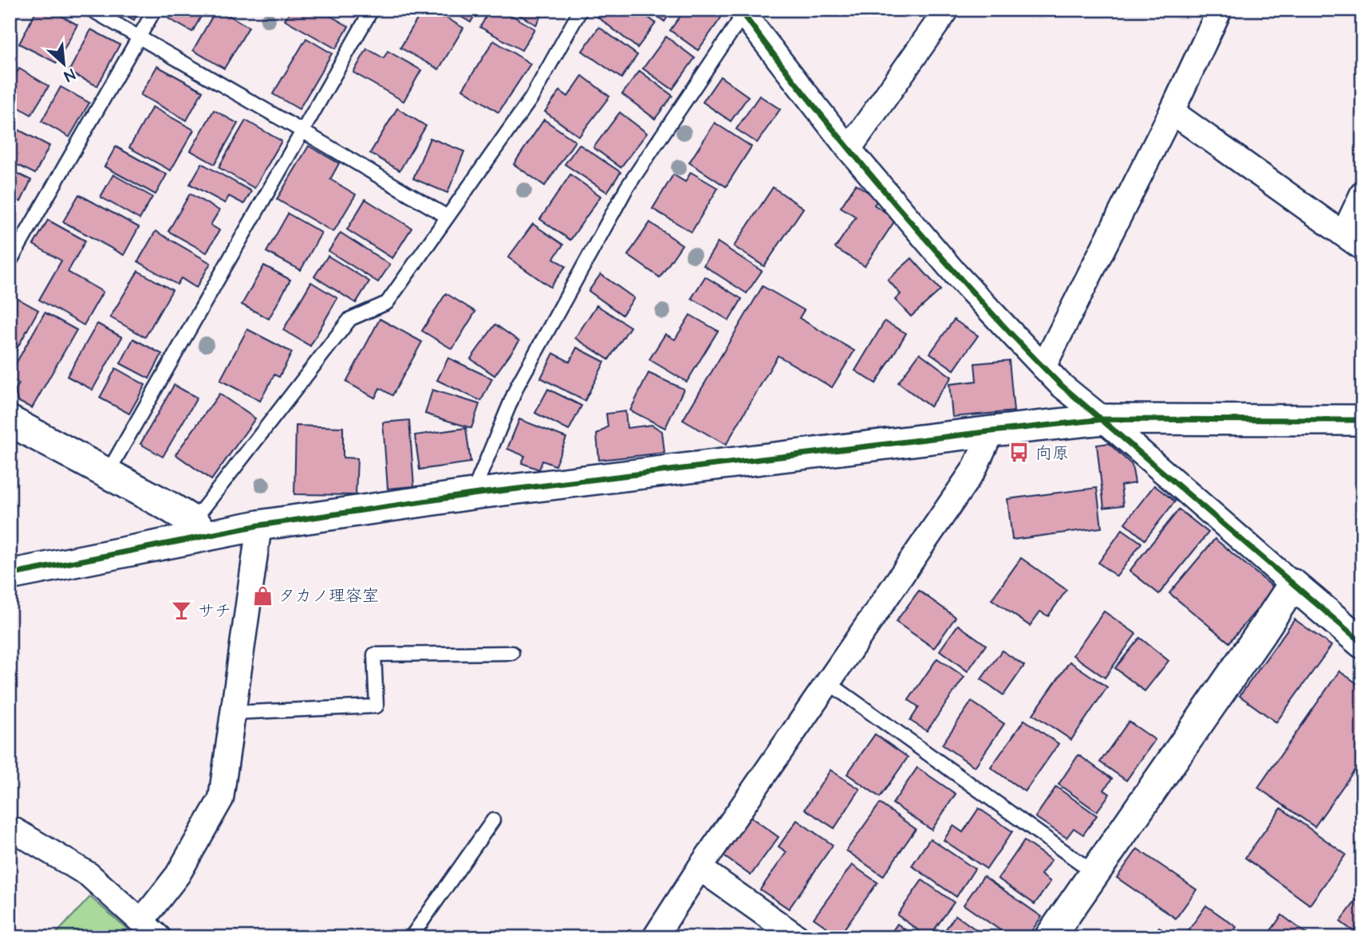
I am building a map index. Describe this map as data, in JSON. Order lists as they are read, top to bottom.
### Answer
{
  "places": {
    "bus stop": ["向原"],
    "shop": ["タカノ理容室"],
    "bar": ["サチ"]
  },
  "north": "bottom right"
}
